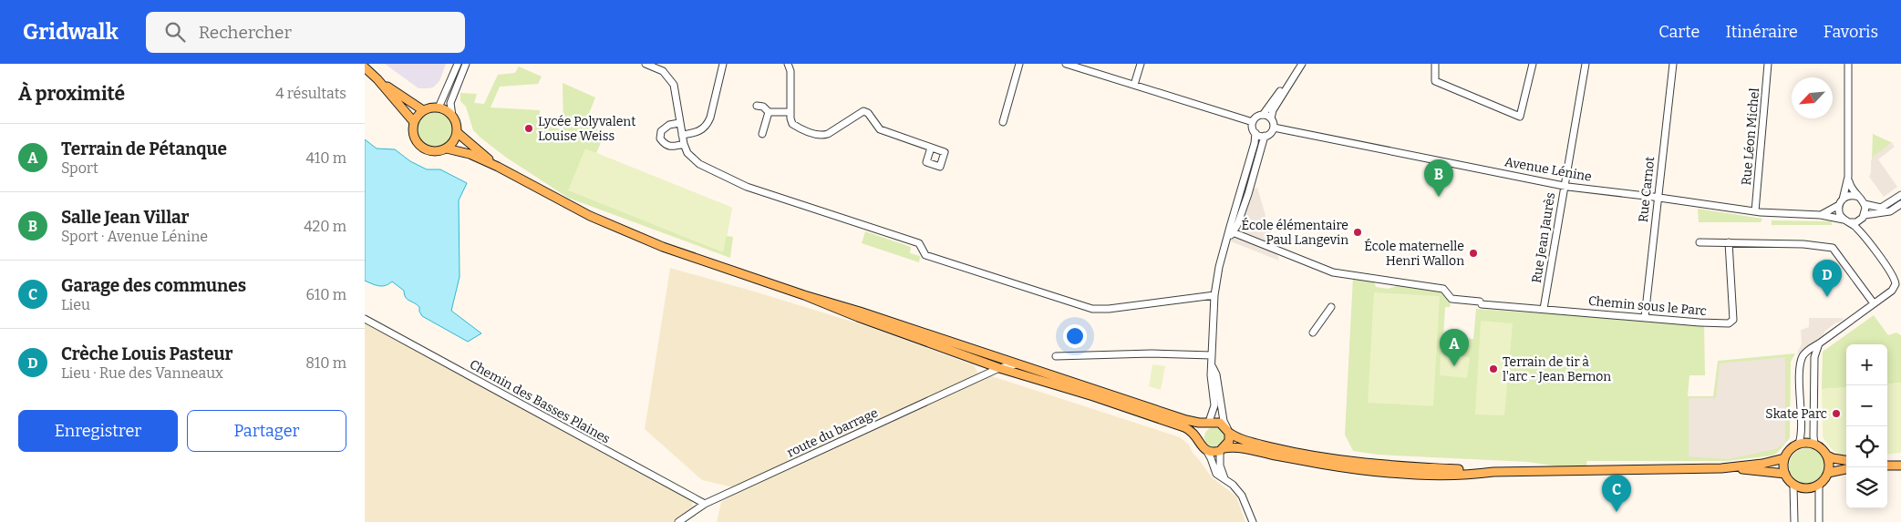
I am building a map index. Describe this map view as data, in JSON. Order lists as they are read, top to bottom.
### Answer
{
  "streets": {
    "street": [
      "Rue Léon Michel",
      "Avenue Lénine",
      "Rue Carnot",
      "Rue Jean Jaurès",
      "Chemin sous le Parc",
      "Chemin des Basses Plaines",
      "route du barrage"
    ]
  },
  "crossings": [
    ["Rue Léon Michel", "Avenue Lénine"],
    ["Avenue Lénine", "Rue Carnot"],
    ["Avenue Lénine", "Rue Jean Jaurès"],
    ["Rue Carnot", "Chemin sous le Parc"],
    ["Rue Jean Jaurès", "Chemin sous le Parc"],
    ["Chemin des Basses Plaines", "route du barrage"]
  ],
  "places": [
    "Lycée Polyvalent Louise Weiss",
    "École élémentaire Paul Langevin",
    "École maternelle Henri Wallon",
    "Terrain de tir à l'arc - Jean Bernon",
    "Skate Parc"
  ],
  "north": "bottom left",
  "page": {
    "header": "Gridwalk",
    "search": "Rechercher",
    "nav": ["Carte", "Itinéraire", "Favoris"],
    "heading": ["À proximité", "4 résultats"],
    "list": [
      {
        "mark": "A",
        "name": "Terrain de Pétanque",
        "note": "Sport",
        "value": "410 m"
      },
      {
        "mark": "B",
        "name": "Salle Jean Villar",
        "note": "Sport · Avenue Lénine",
        "value": "420 m"
      },
      {
        "mark": "C",
        "name": "Garage des communes",
        "note": "Lieu",
        "value": "610 m"
      },
      {
        "mark": "D",
        "name": "Crèche Louis Pasteur",
        "note": "Lieu · Rue des Vanneaux",
        "value": "810 m"
      }
    ],
    "pins": [
      "B",
      "D",
      "A",
      "C"
    ],
    "map_buttons": ["+", "−"],
    "buttons": ["Enregistrer", "Partager"]
  }
}
